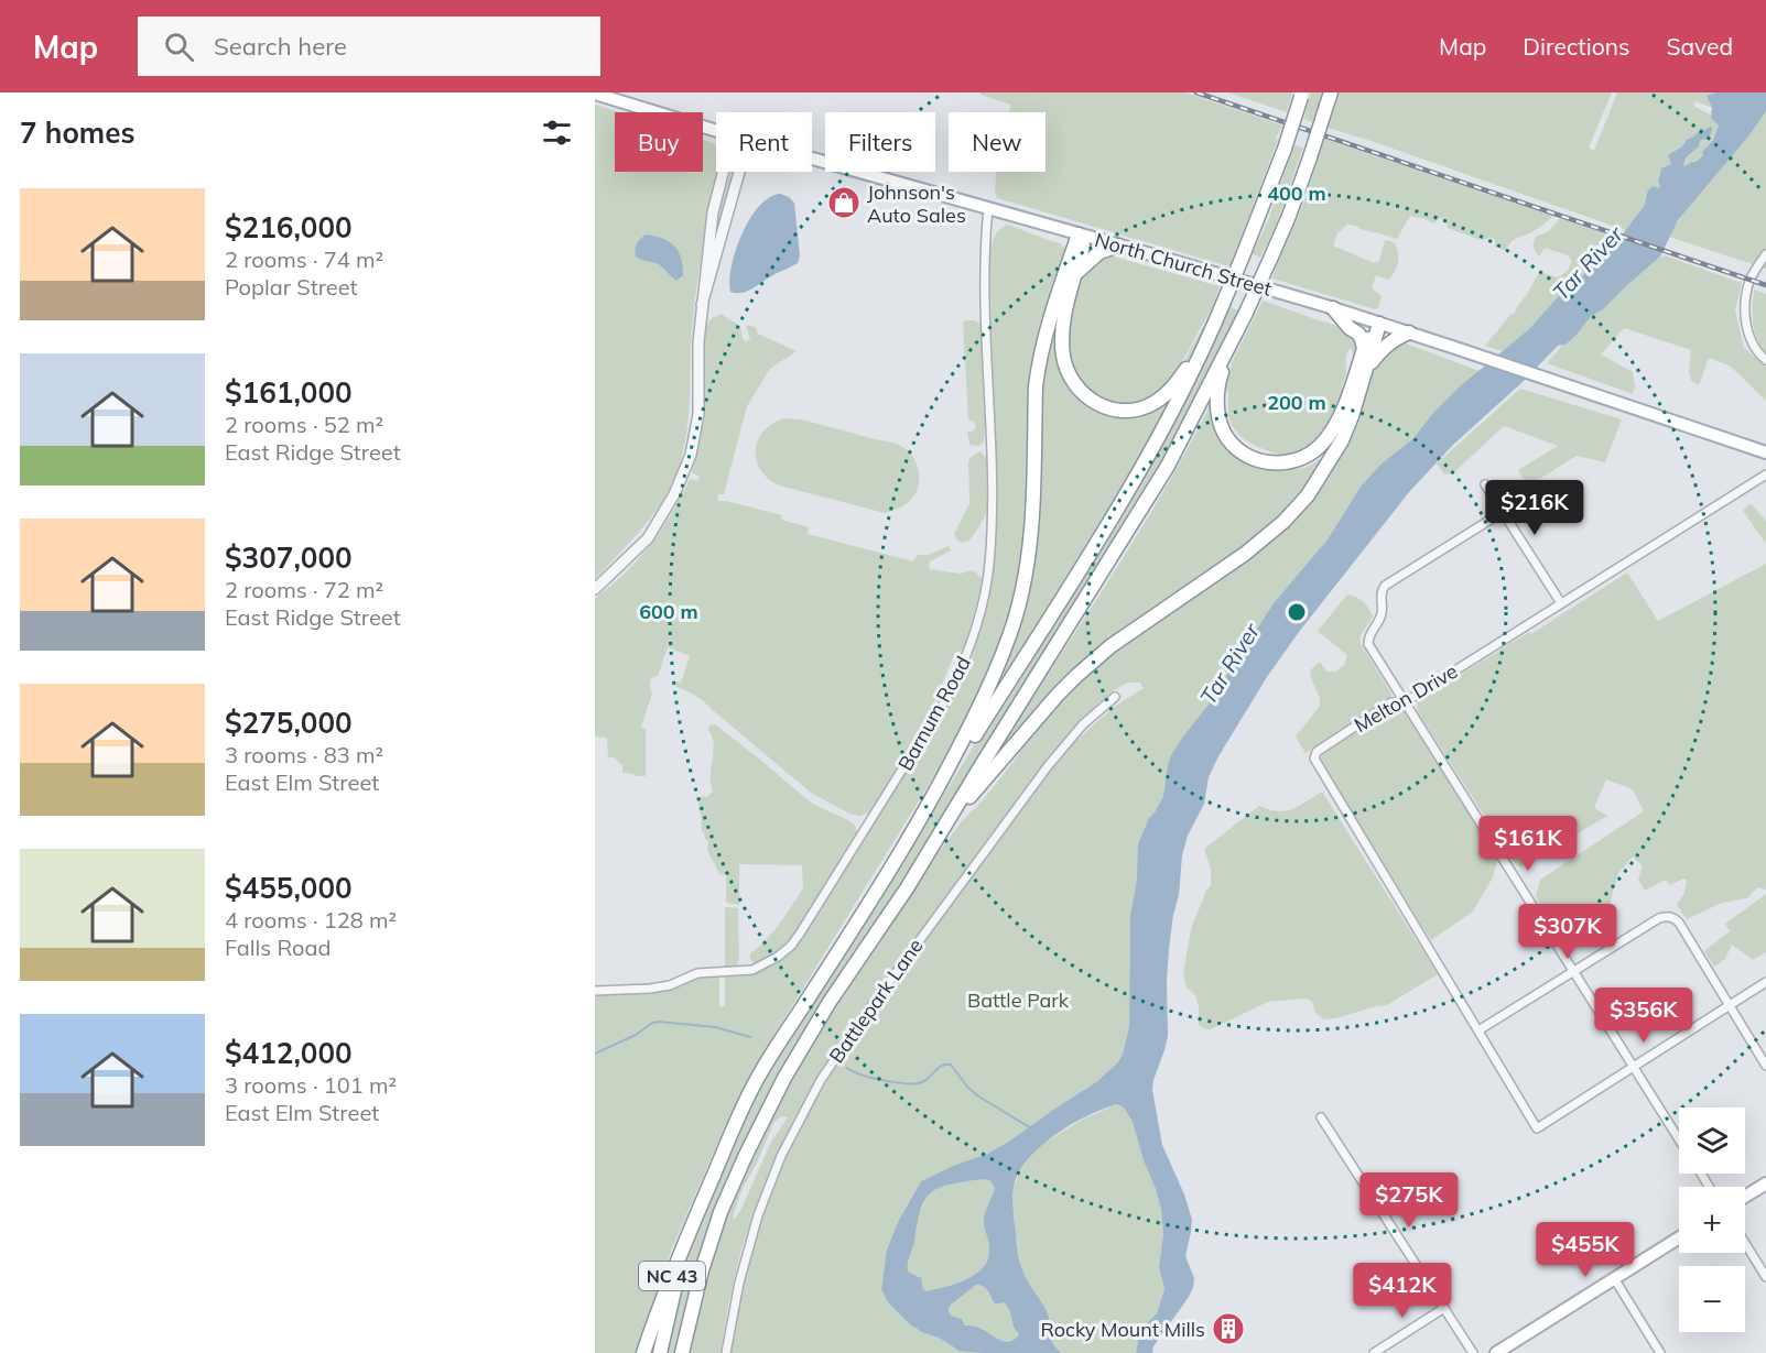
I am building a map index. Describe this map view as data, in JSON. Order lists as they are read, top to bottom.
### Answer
{
  "streets": {
    "highway": ["NC 43"],
    "main road": ["North Church Street"],
    "street": ["Melton Drive", "Barnum Road", "Battlepark Lane"]
  },
  "crossings": [
    ["North Church Street", "Barnum Road"]
  ],
  "water": ["Tar River"],
  "parks": ["Battle Park"],
  "places": {
    "shop": ["Johnson's Auto Sales"],
    "building": ["Rocky Mount Mills"]
  },
  "page": {
    "header": "Map",
    "search": "Search here",
    "nav": ["Map", "Directions", "Saved"],
    "heading": "7 homes",
    "chip": [
      "Buy",
      "Rent",
      "Filters",
      "New"
    ],
    "list": [
      {
        "name": "$216,000",
        "note": "2 rooms · 74 m² · Poplar Street"
      },
      {
        "name": "$161,000",
        "note": "2 rooms · 52 m² · East Ridge Street"
      },
      {
        "name": "$307,000",
        "note": "2 rooms · 72 m² · East Ridge Street"
      },
      {
        "name": "$275,000",
        "note": "3 rooms · 83 m² · East Elm Street"
      },
      {
        "name": "$455,000",
        "note": "4 rooms · 128 m² · Falls Road"
      },
      {
        "name": "$412,000",
        "note": "3 rooms · 101 m² · East Elm Street"
      }
    ],
    "price": [
      "$216K",
      "$161K",
      "$307K",
      "$356K",
      "$275K",
      "$455K",
      "$412K"
    ],
    "map_buttons": ["+", "−"]
  },
  "rings": ["400 m", "200 m", "600 m"]
}
